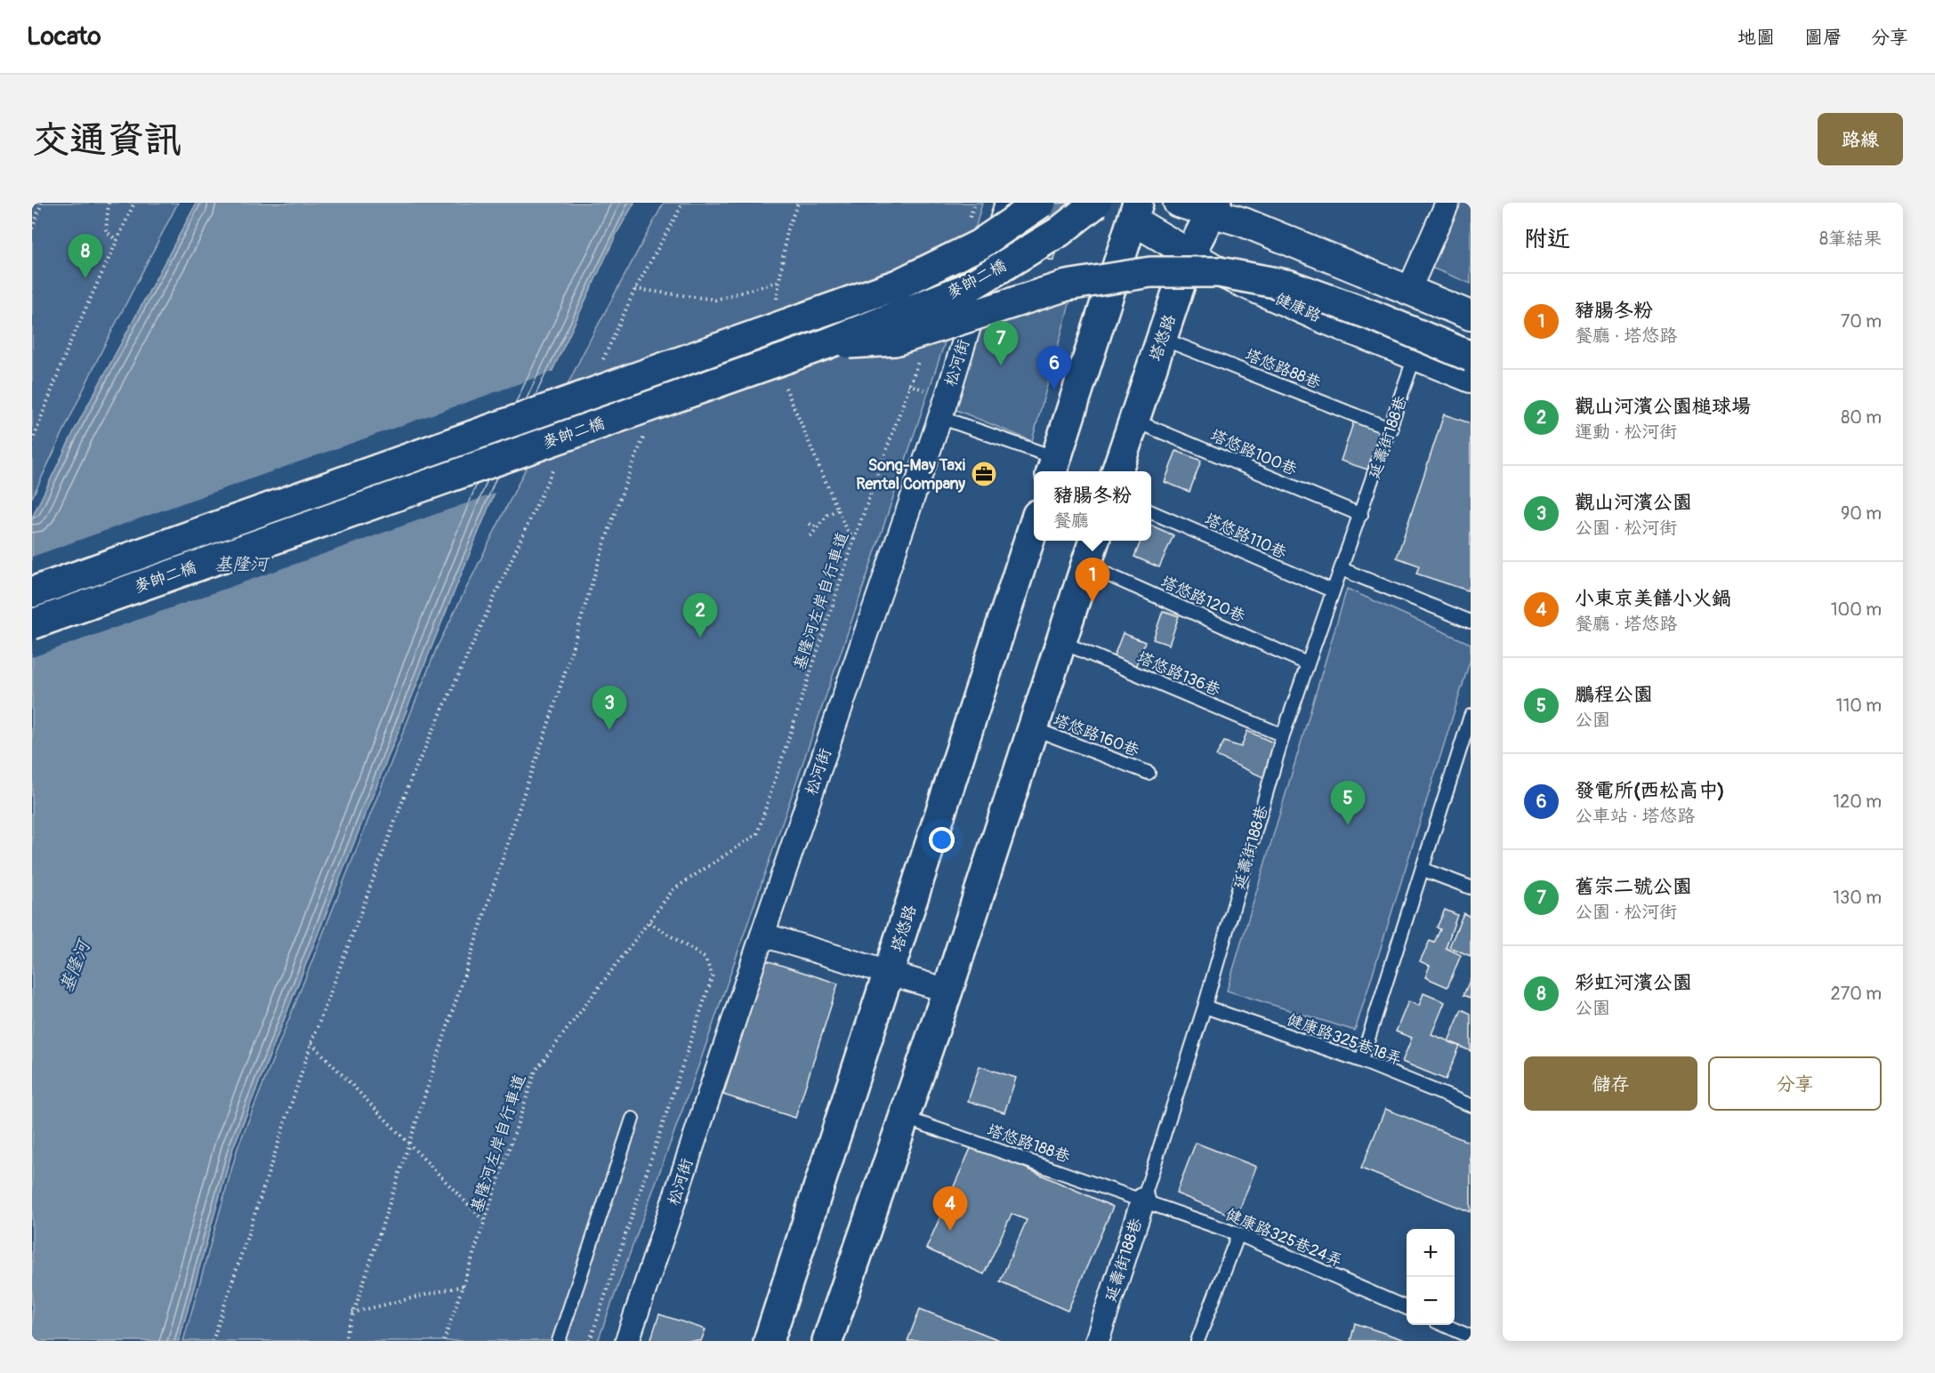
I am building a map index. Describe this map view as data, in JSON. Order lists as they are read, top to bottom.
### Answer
{
  "streets": {
    "main road": ["麥帥二橋", "塔悠路"],
    "street": ["健康路", "松河街", "延壽街188巷"],
    "lane": [
      "塔悠路88巷",
      "塔悠路100巷",
      "塔悠路110巷",
      "塔悠路120巷",
      "塔悠路136巷",
      "塔悠路160巷",
      "健康路325巷18弄",
      "塔悠路188巷",
      "健康路325巷24弄"
    ],
    "path": ["基隆河左岸自行車道"]
  },
  "crossings": [
    ["健康路", "塔悠路"],
    ["健康路", "延壽街188巷"],
    ["塔悠路", "塔悠路88巷"],
    ["塔悠路", "塔悠路100巷"],
    ["塔悠路88巷", "延壽街188巷"],
    ["延壽街188巷", "塔悠路100巷"],
    ["延壽街188巷", "塔悠路110巷"],
    ["延壽街188巷", "塔悠路120巷"],
    ["延壽街188巷", "塔悠路136巷"],
    ["延壽街188巷", "健康路325巷18弄"],
    ["延壽街188巷", "塔悠路188巷"],
    ["延壽街188巷", "健康路325巷24弄"],
    ["塔悠路188巷", "健康路325巷24弄"]
  ],
  "water": ["基隆河"],
  "places": {
    "office": ["Song-May Taxi Rental Company"]
  },
  "page": {
    "header": "Locato",
    "nav": ["地圖", "圖層", "分享"],
    "buttons": [
      "路線",
      ["儲存", "分享"]
    ],
    "title": "交通資訊",
    "heading": ["附近", "8筆結果"],
    "pins": [
      "8",
      "7",
      "6",
      "1",
      "2",
      "3",
      "5",
      "4"
    ],
    "list": [
      {
        "mark": "1",
        "name": "豬腸冬粉",
        "note": "餐廳 · 塔悠路",
        "value": "70 m"
      },
      {
        "mark": "2",
        "name": "觀山河濱公園槌球場",
        "note": "運動 · 松河街",
        "value": "80 m"
      },
      {
        "mark": "3",
        "name": "觀山河濱公園",
        "note": "公園 · 松河街",
        "value": "90 m"
      },
      {
        "mark": "4",
        "name": "小東京美饍小火鍋",
        "note": "餐廳 · 塔悠路",
        "value": "100 m"
      },
      {
        "mark": "5",
        "name": "鵬程公園",
        "note": "公園",
        "value": "110 m"
      },
      {
        "mark": "6",
        "name": "發電所(西松高中)",
        "note": "公車站 · 塔悠路",
        "value": "120 m"
      },
      {
        "mark": "7",
        "name": "舊宗二號公園",
        "note": "公園 · 松河街",
        "value": "130 m"
      },
      {
        "mark": "8",
        "name": "彩虹河濱公園",
        "note": "公園",
        "value": "270 m"
      }
    ],
    "popup": ["豬腸冬粉", "餐廳"],
    "map_buttons": ["+", "−"]
  }
}
